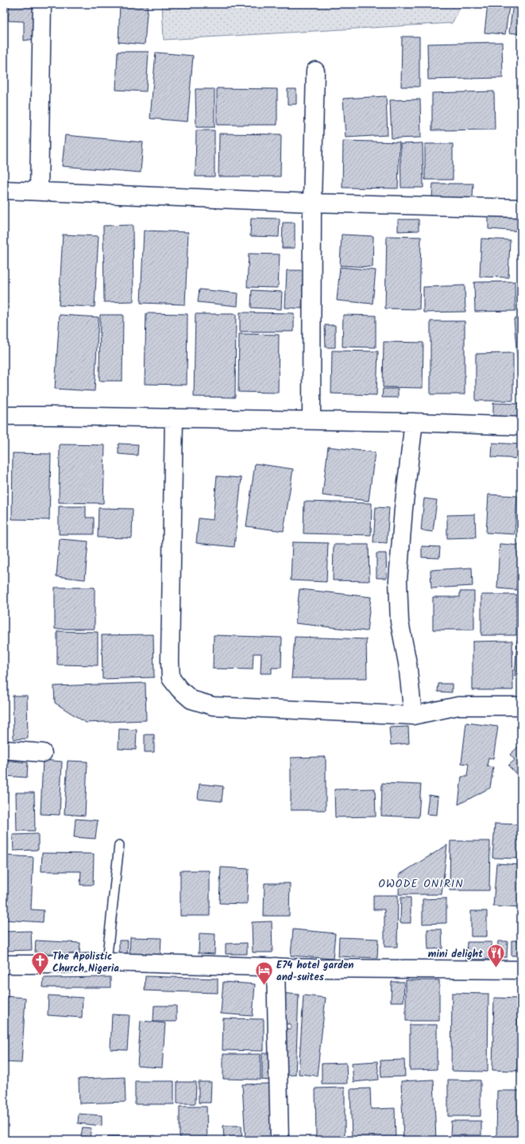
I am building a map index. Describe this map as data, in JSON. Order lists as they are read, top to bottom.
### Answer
{
  "districts": ["OWODE ONIRIN"],
  "places": {
    "restaurant": ["mini delight"],
    "church": ["The Apolistic Church Nigeria"],
    "hotel": ["E74 hotel garden and suites"]
  }
}
